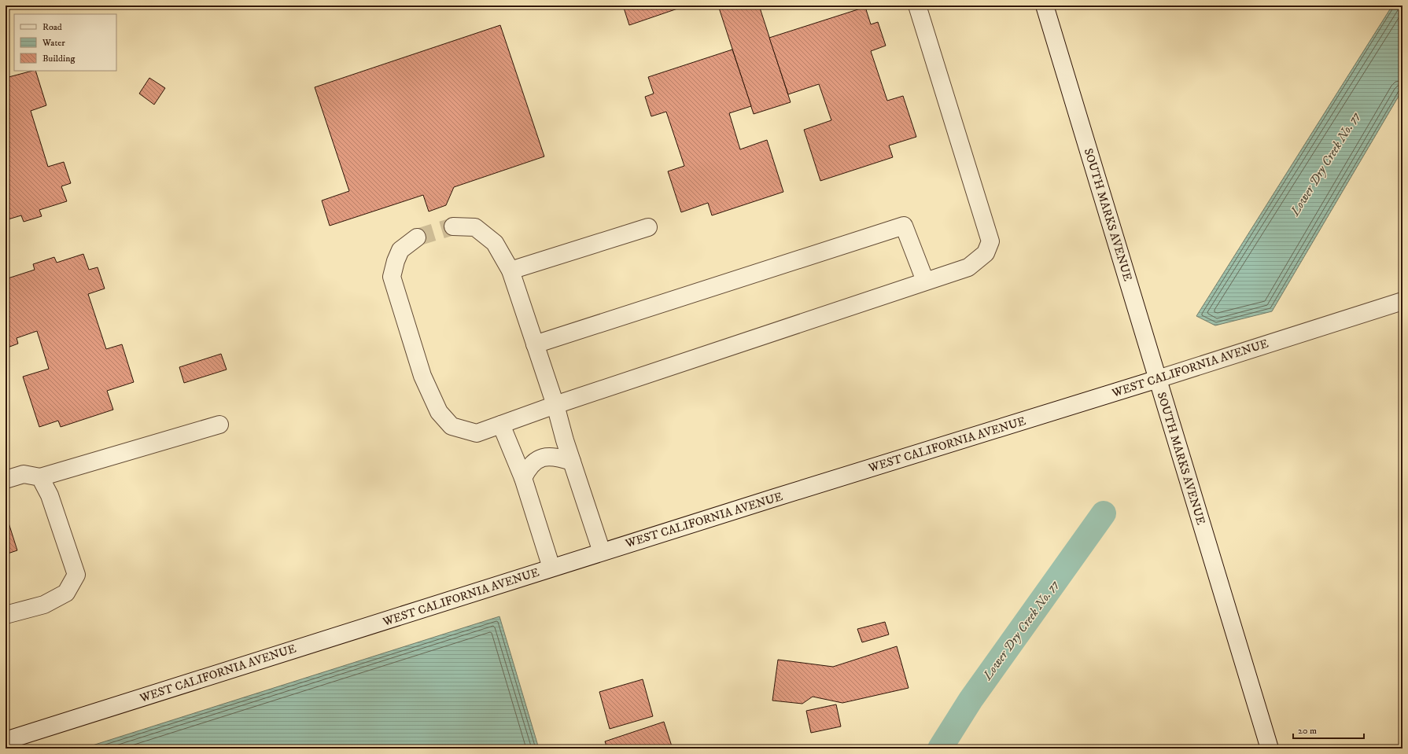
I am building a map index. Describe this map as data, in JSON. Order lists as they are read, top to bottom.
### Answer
{
  "streets": {
    "street": ["SOUTH MARKS AVENUE", "WEST CALIFORNIA AVENUE"]
  },
  "crossings": [
    ["SOUTH MARKS AVENUE", "WEST CALIFORNIA AVENUE"]
  ],
  "water": ["Lower Dry Creek No. 77"],
  "legend": ["Road", "Water", "Building"],
  "scale_bar": "20 m"
}
